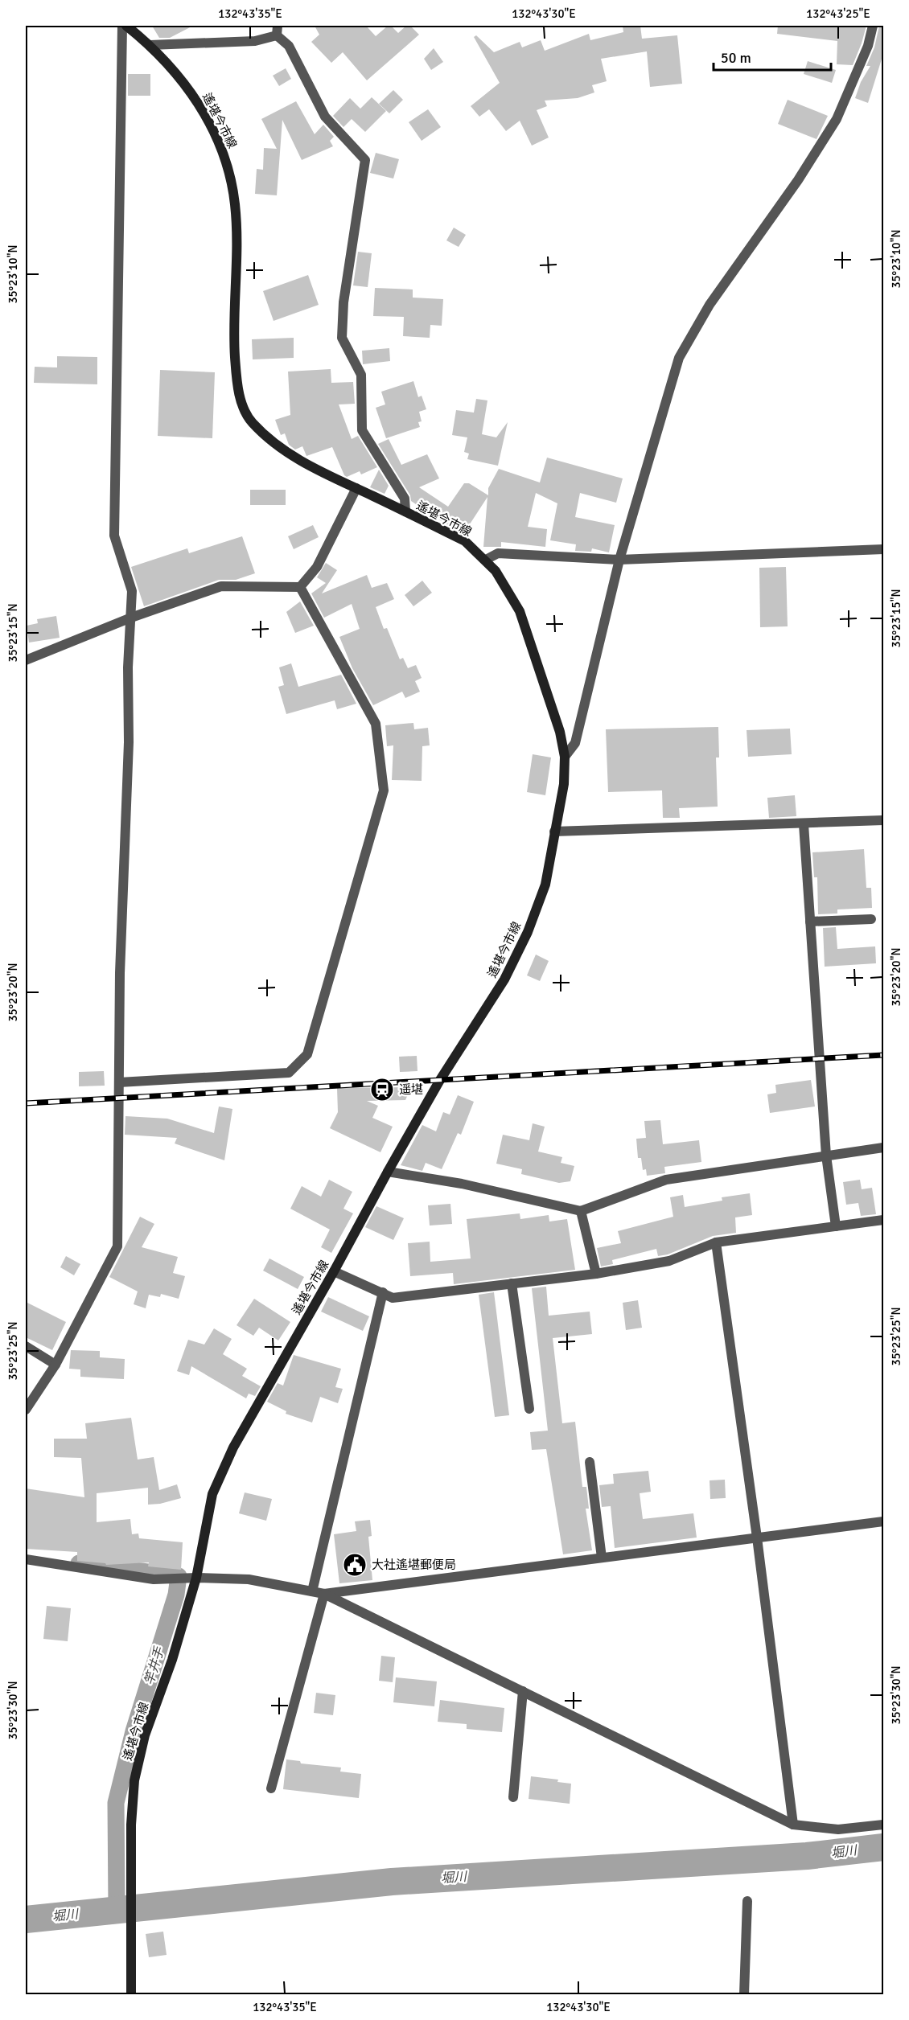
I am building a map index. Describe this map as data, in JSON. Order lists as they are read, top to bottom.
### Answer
{
  "streets": {
    "main road": ["遙堪今市線"]
  },
  "water": ["竿井手", "堀川"],
  "places": {
    "station": ["遥堪"],
    "public building": ["大社遙堪郵便局"]
  },
  "scale_bar": "50 m",
  "coordinates": [
    "132°43'35\"E",
    "132°43'30\"E",
    "132°43'25\"E",
    "35°23'10\"N",
    "35°23'15\"N",
    "35°23'20\"N",
    "35°23'25\"N",
    "35°23'30\"N"
  ]
}
